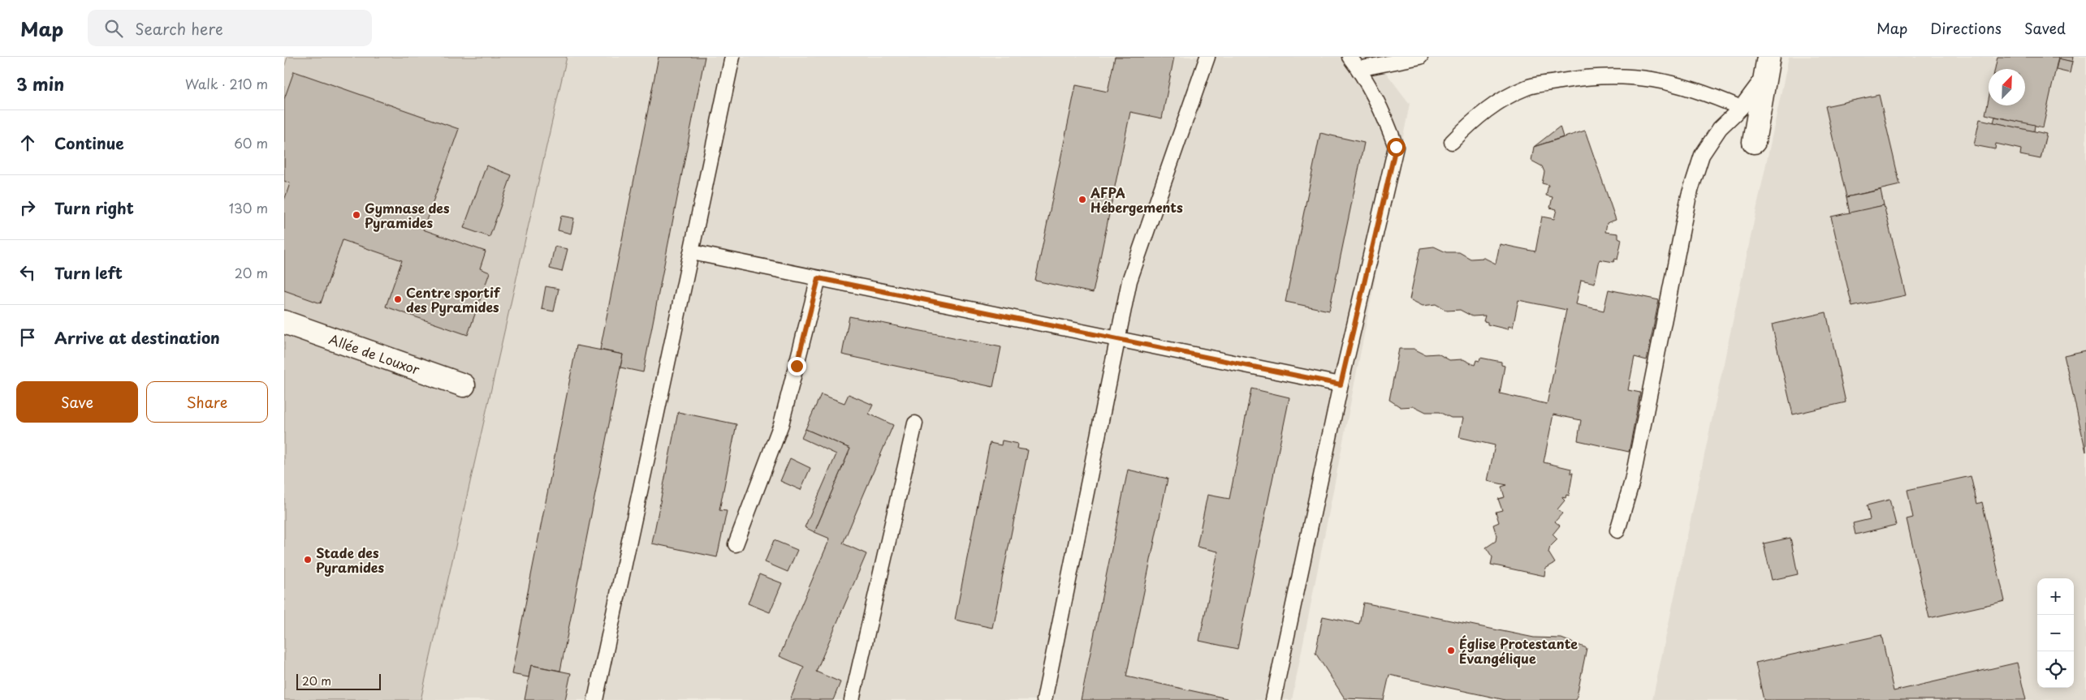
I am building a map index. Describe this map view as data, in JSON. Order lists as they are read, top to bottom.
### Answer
{
  "streets": {
    "street": ["Allée de Louxor"]
  },
  "places": [
    "AFPA Hébergements",
    "Gymnase des Pyramides",
    "Centre sportif des Pyramides",
    "Stade des Pyramides",
    "Église Protestante Évangélique"
  ],
  "scale_bar": "20 m",
  "north": "top right",
  "page": {
    "header": "Map",
    "search": "Search here",
    "nav": ["Map", "Directions", "Saved"],
    "heading": ["3 min", "Walk · 210 m"],
    "list": [
      ["Continue", "60 m"],
      ["Turn right", "130 m"],
      ["Turn left", "20 m"],
      "Arrive at destination"
    ],
    "buttons": ["Save", "Share"],
    "map_buttons": ["+", "−"],
    "scale": "20 m"
  }
}
